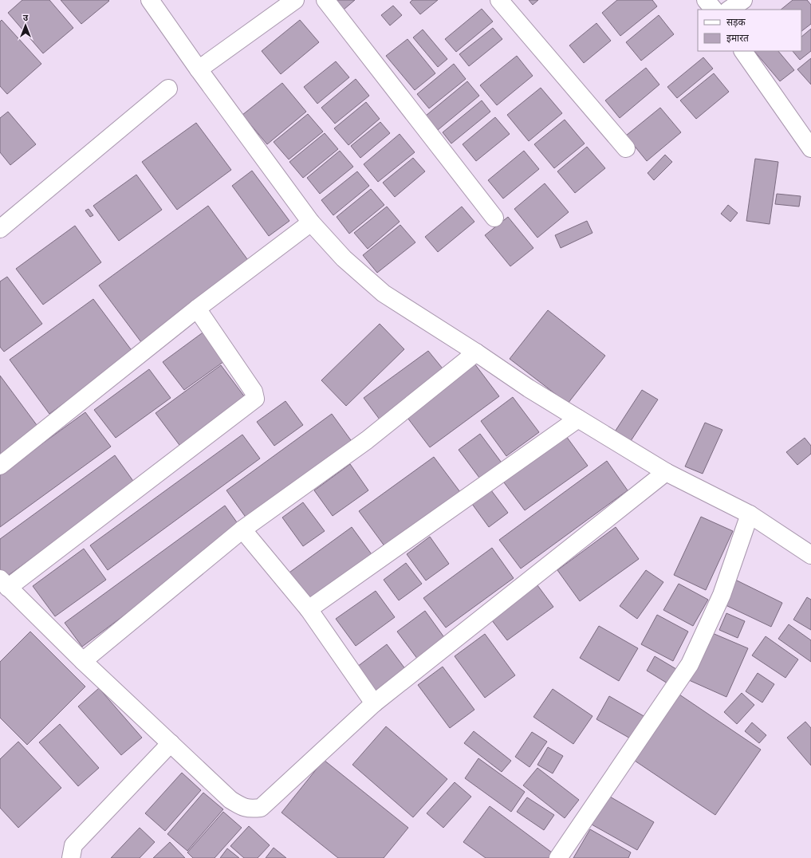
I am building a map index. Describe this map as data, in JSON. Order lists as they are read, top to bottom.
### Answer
{
  "legend": ["सड़क", "इमारत"],
  "north": "top"
}
